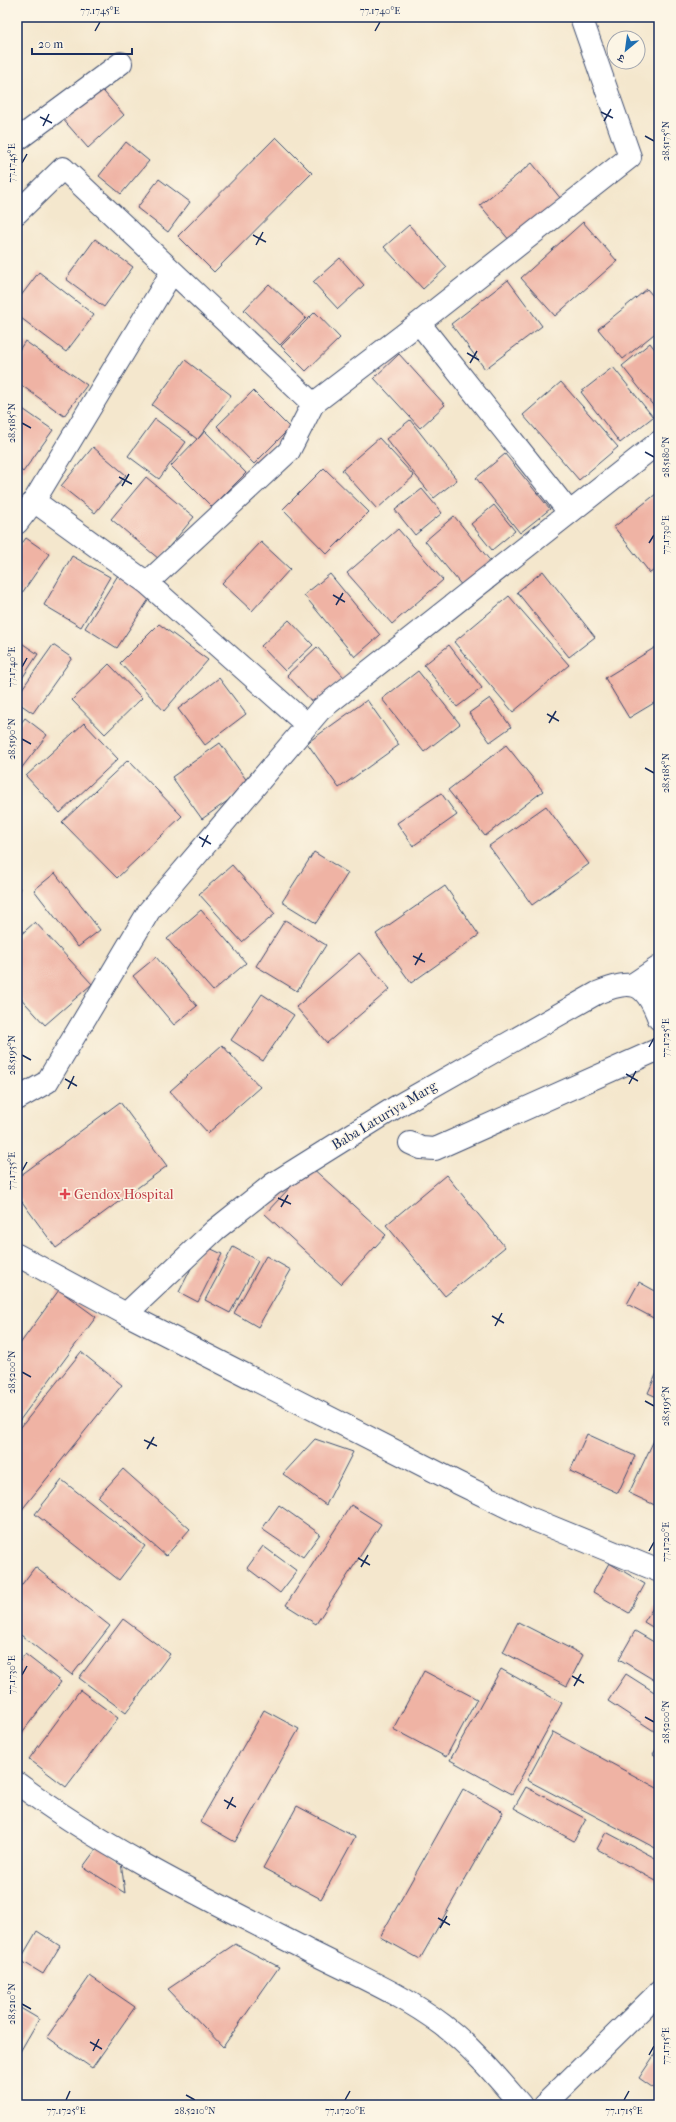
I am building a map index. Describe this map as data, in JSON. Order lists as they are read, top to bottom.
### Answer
{
  "streets": {
    "street": ["Baba Laturiya Marg"]
  },
  "places": {
    "health": ["Gendox Hospital"]
  },
  "scale_bar": "20 m",
  "north": "bottom left",
  "coordinates": [
    "77.1745°E",
    "77.1740°E",
    "28.5175°N",
    "28.5185°N",
    "28.5180°N",
    "77.1730°E",
    "28.5190°N",
    "77.1725°E",
    "28.5195°N",
    "77.1735°E",
    "28.5200°N",
    "77.1720°E",
    "28.5210°N",
    "77.1715°E"
  ]
}
